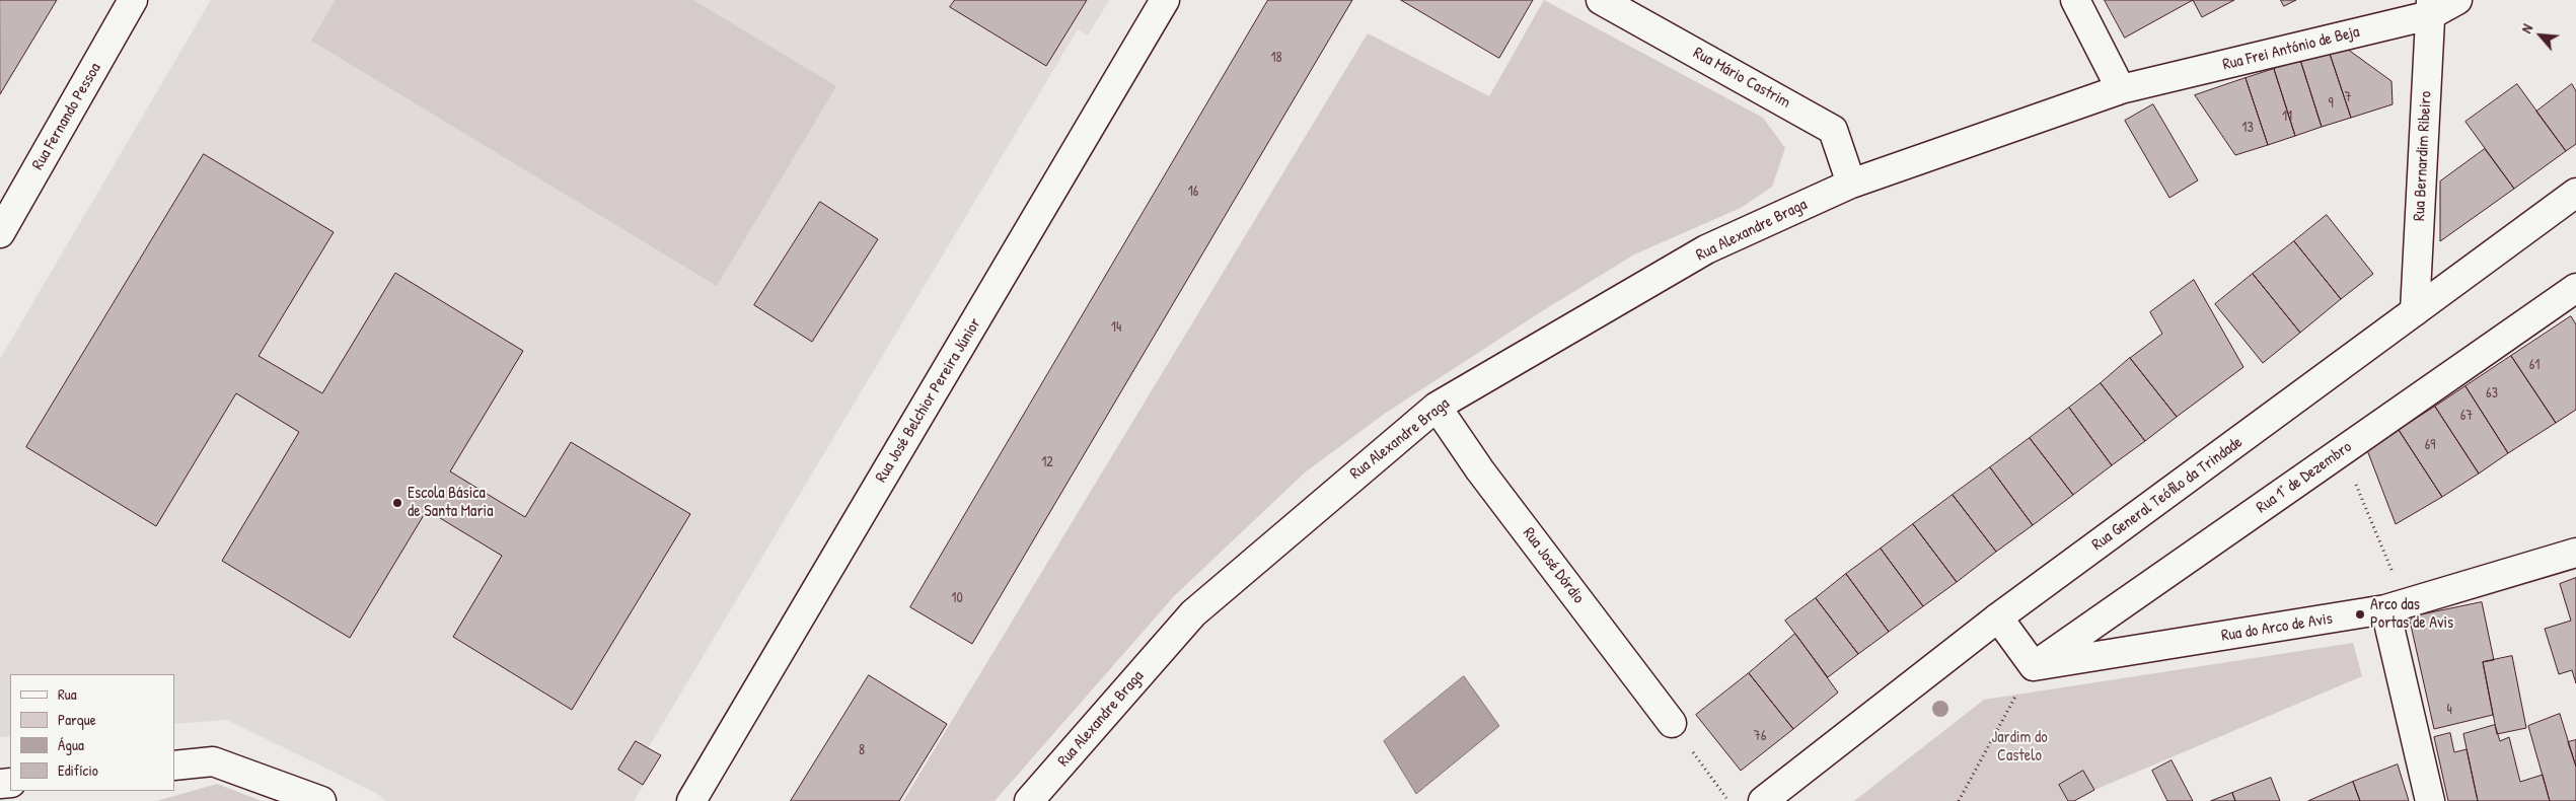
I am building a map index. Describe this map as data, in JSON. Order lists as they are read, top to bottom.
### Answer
{
  "streets": {
    "street": [
      "Rua Frei António de Beja",
      "Rua Mário Castrim",
      "Rua Fernando Pessoa",
      "Rua Bernardim Ribeiro",
      "Rua Alexandre Braga",
      "Rua José Belchior Pereira Júnior",
      "Rua 1° de Dezembro",
      "Rua General Teófilo da Trindade",
      "Rua José Dórdio",
      "Rua do Arco de Avis"
    ]
  },
  "crossings": [
    ["Rua Frei António de Beja", "Rua Mário Castrim"],
    ["Rua Frei António de Beja", "Rua Bernardim Ribeiro"],
    ["Rua Frei António de Beja", "Rua Alexandre Braga"],
    ["Rua Mário Castrim", "Rua Alexandre Braga"],
    ["Rua Bernardim Ribeiro", "Rua General Teófilo da Trindade"],
    ["Rua Alexandre Braga", "Rua José Dórdio"],
    ["Rua 1° de Dezembro", "Rua do Arco de Avis"]
  ],
  "parks": ["Jardim do Castelo"],
  "places": ["Escola Básica de Santa Maria", "Arco das Portas de Avis"],
  "house_numbers": [
    "18",
    "7",
    "9",
    "11",
    "13",
    "16",
    "14",
    "61",
    "63",
    "67",
    "69",
    "12",
    "10",
    "4",
    "76",
    "8"
  ],
  "legend": [
    "Rua",
    "Parque",
    "Água",
    "Edifício"
  ],
  "north": "top left"
}
